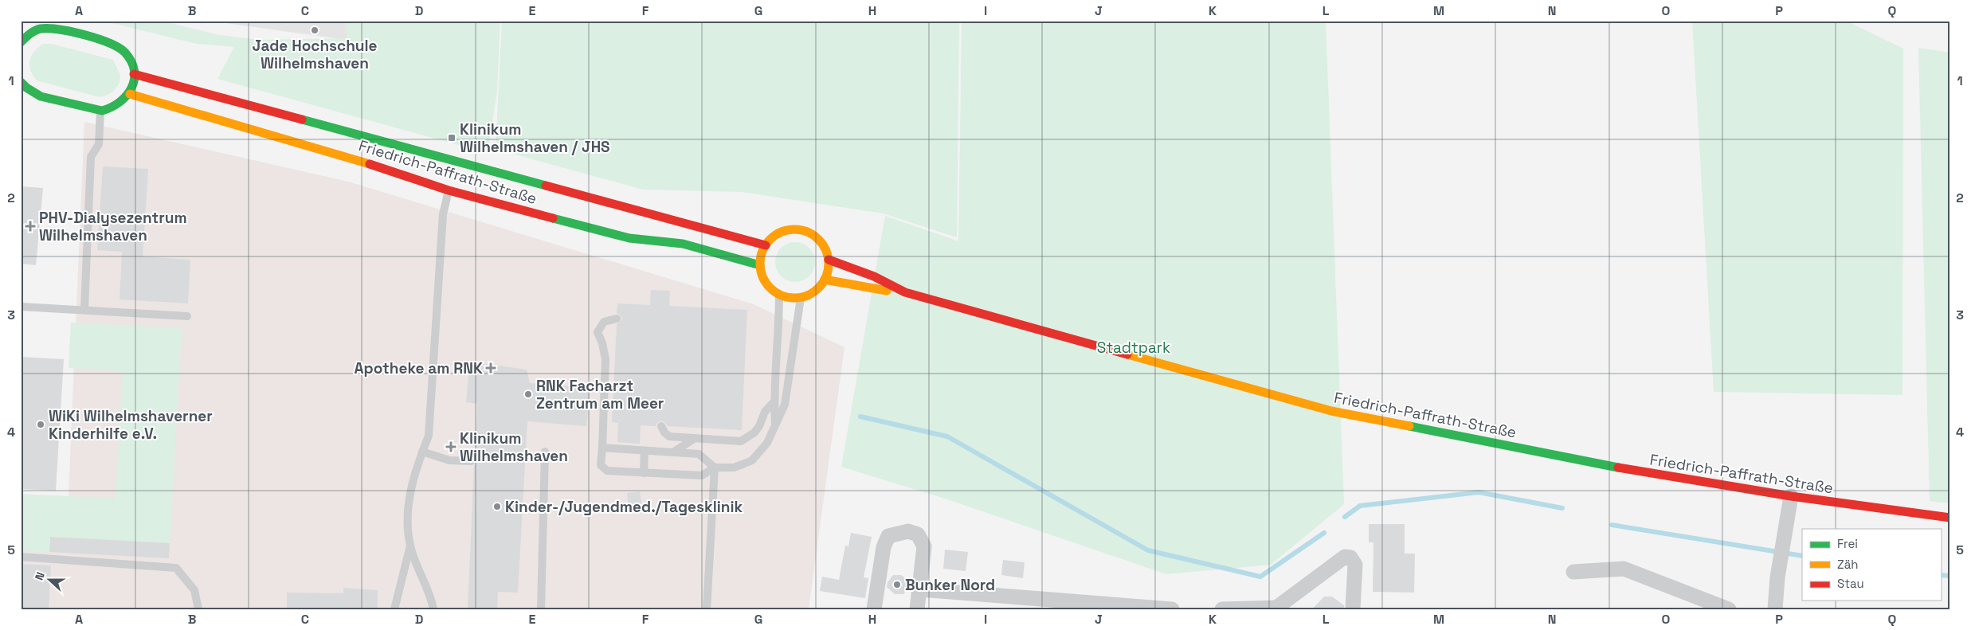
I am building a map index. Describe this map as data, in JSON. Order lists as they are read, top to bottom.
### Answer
{
  "streets": {
    "main road": ["Friedrich-Paffrath-Straße"]
  },
  "parks": ["Stadtpark"],
  "places": {
    "other": [
      "Jade Hochschule Wilhelmshaven",
      "RNK Facharzt Zentrum am Meer",
      "WiKi Wilhelmshaverner Kinderhilfe e.V.",
      "Kinder-/Jugendmed./Tagesklinik",
      "Bunker Nord"
    ],
    "transit": ["Klinikum Wilhelmshaven / JHS"],
    "health": ["PHV-Dialysezentrum Wilhelmshaven", "Apotheke am RNK", "Klinikum Wilhelmshaven"]
  },
  "legend": ["Frei", "Zäh", "Stau"],
  "north": "left",
  "grid": {
    "columns": [
      "A",
      "B",
      "C",
      "D",
      "E",
      "F",
      "G",
      "H",
      "I",
      "J",
      "K",
      "L",
      "M",
      "N",
      "O",
      "P",
      "Q"
    ],
    "rows": [
      "1",
      "2",
      "3",
      "4",
      "5"
    ]
  }
}
